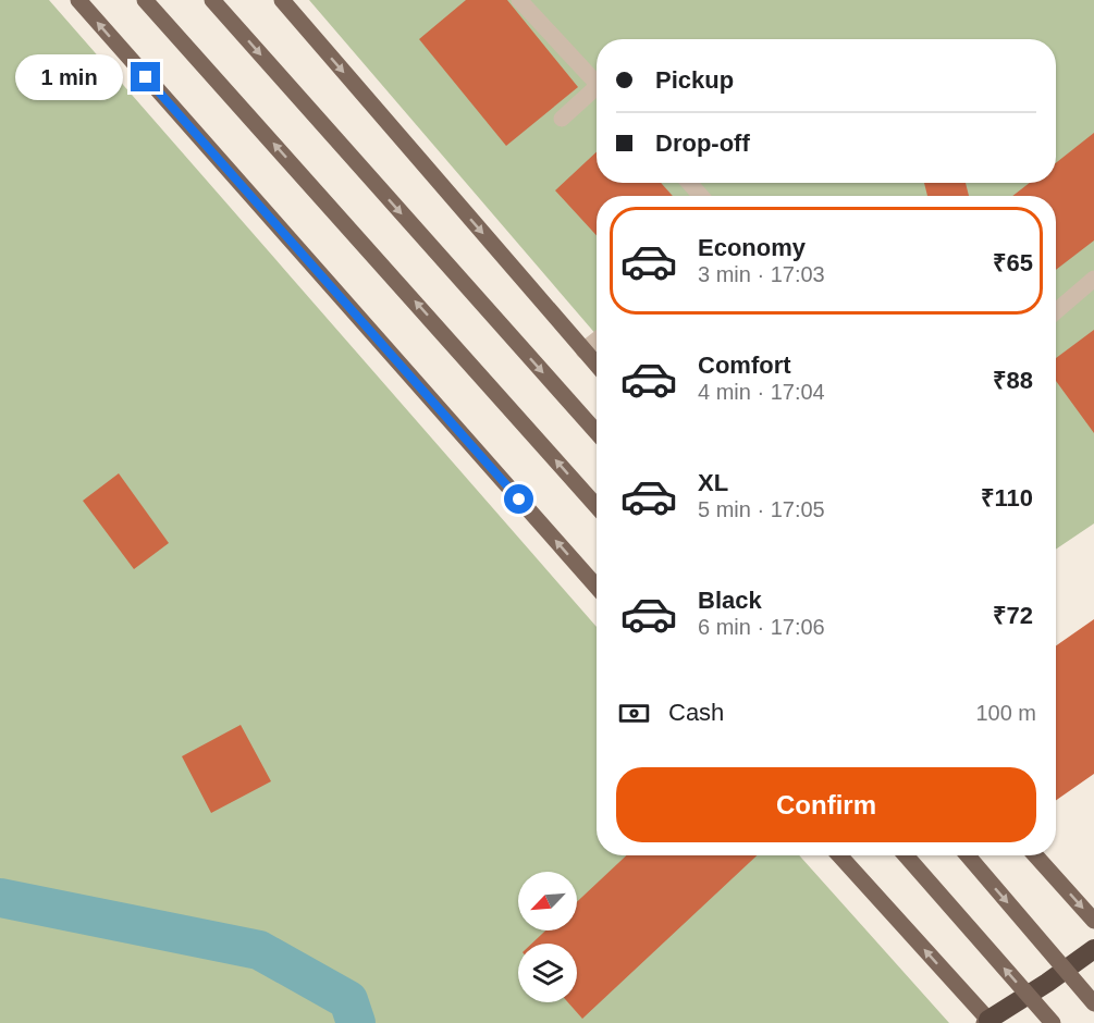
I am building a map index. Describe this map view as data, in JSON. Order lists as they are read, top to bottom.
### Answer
{
  "north": "bottom left",
  "page": {
    "banner": ["Pickup", "Drop-off"],
    "bubble": "1 min",
    "list": [
      {
        "name": "Economy",
        "note": "3 min · 17:03",
        "value": "₹65"
      },
      {
        "name": "Comfort",
        "note": "4 min · 17:04",
        "value": "₹88"
      },
      {
        "name": "XL",
        "note": "5 min · 17:05",
        "value": "₹110"
      },
      {
        "name": "Black",
        "note": "6 min · 17:06",
        "value": "₹72"
      }
    ],
    "pay": ["Cash", "100 m"],
    "buttons": "Confirm"
  }
}
